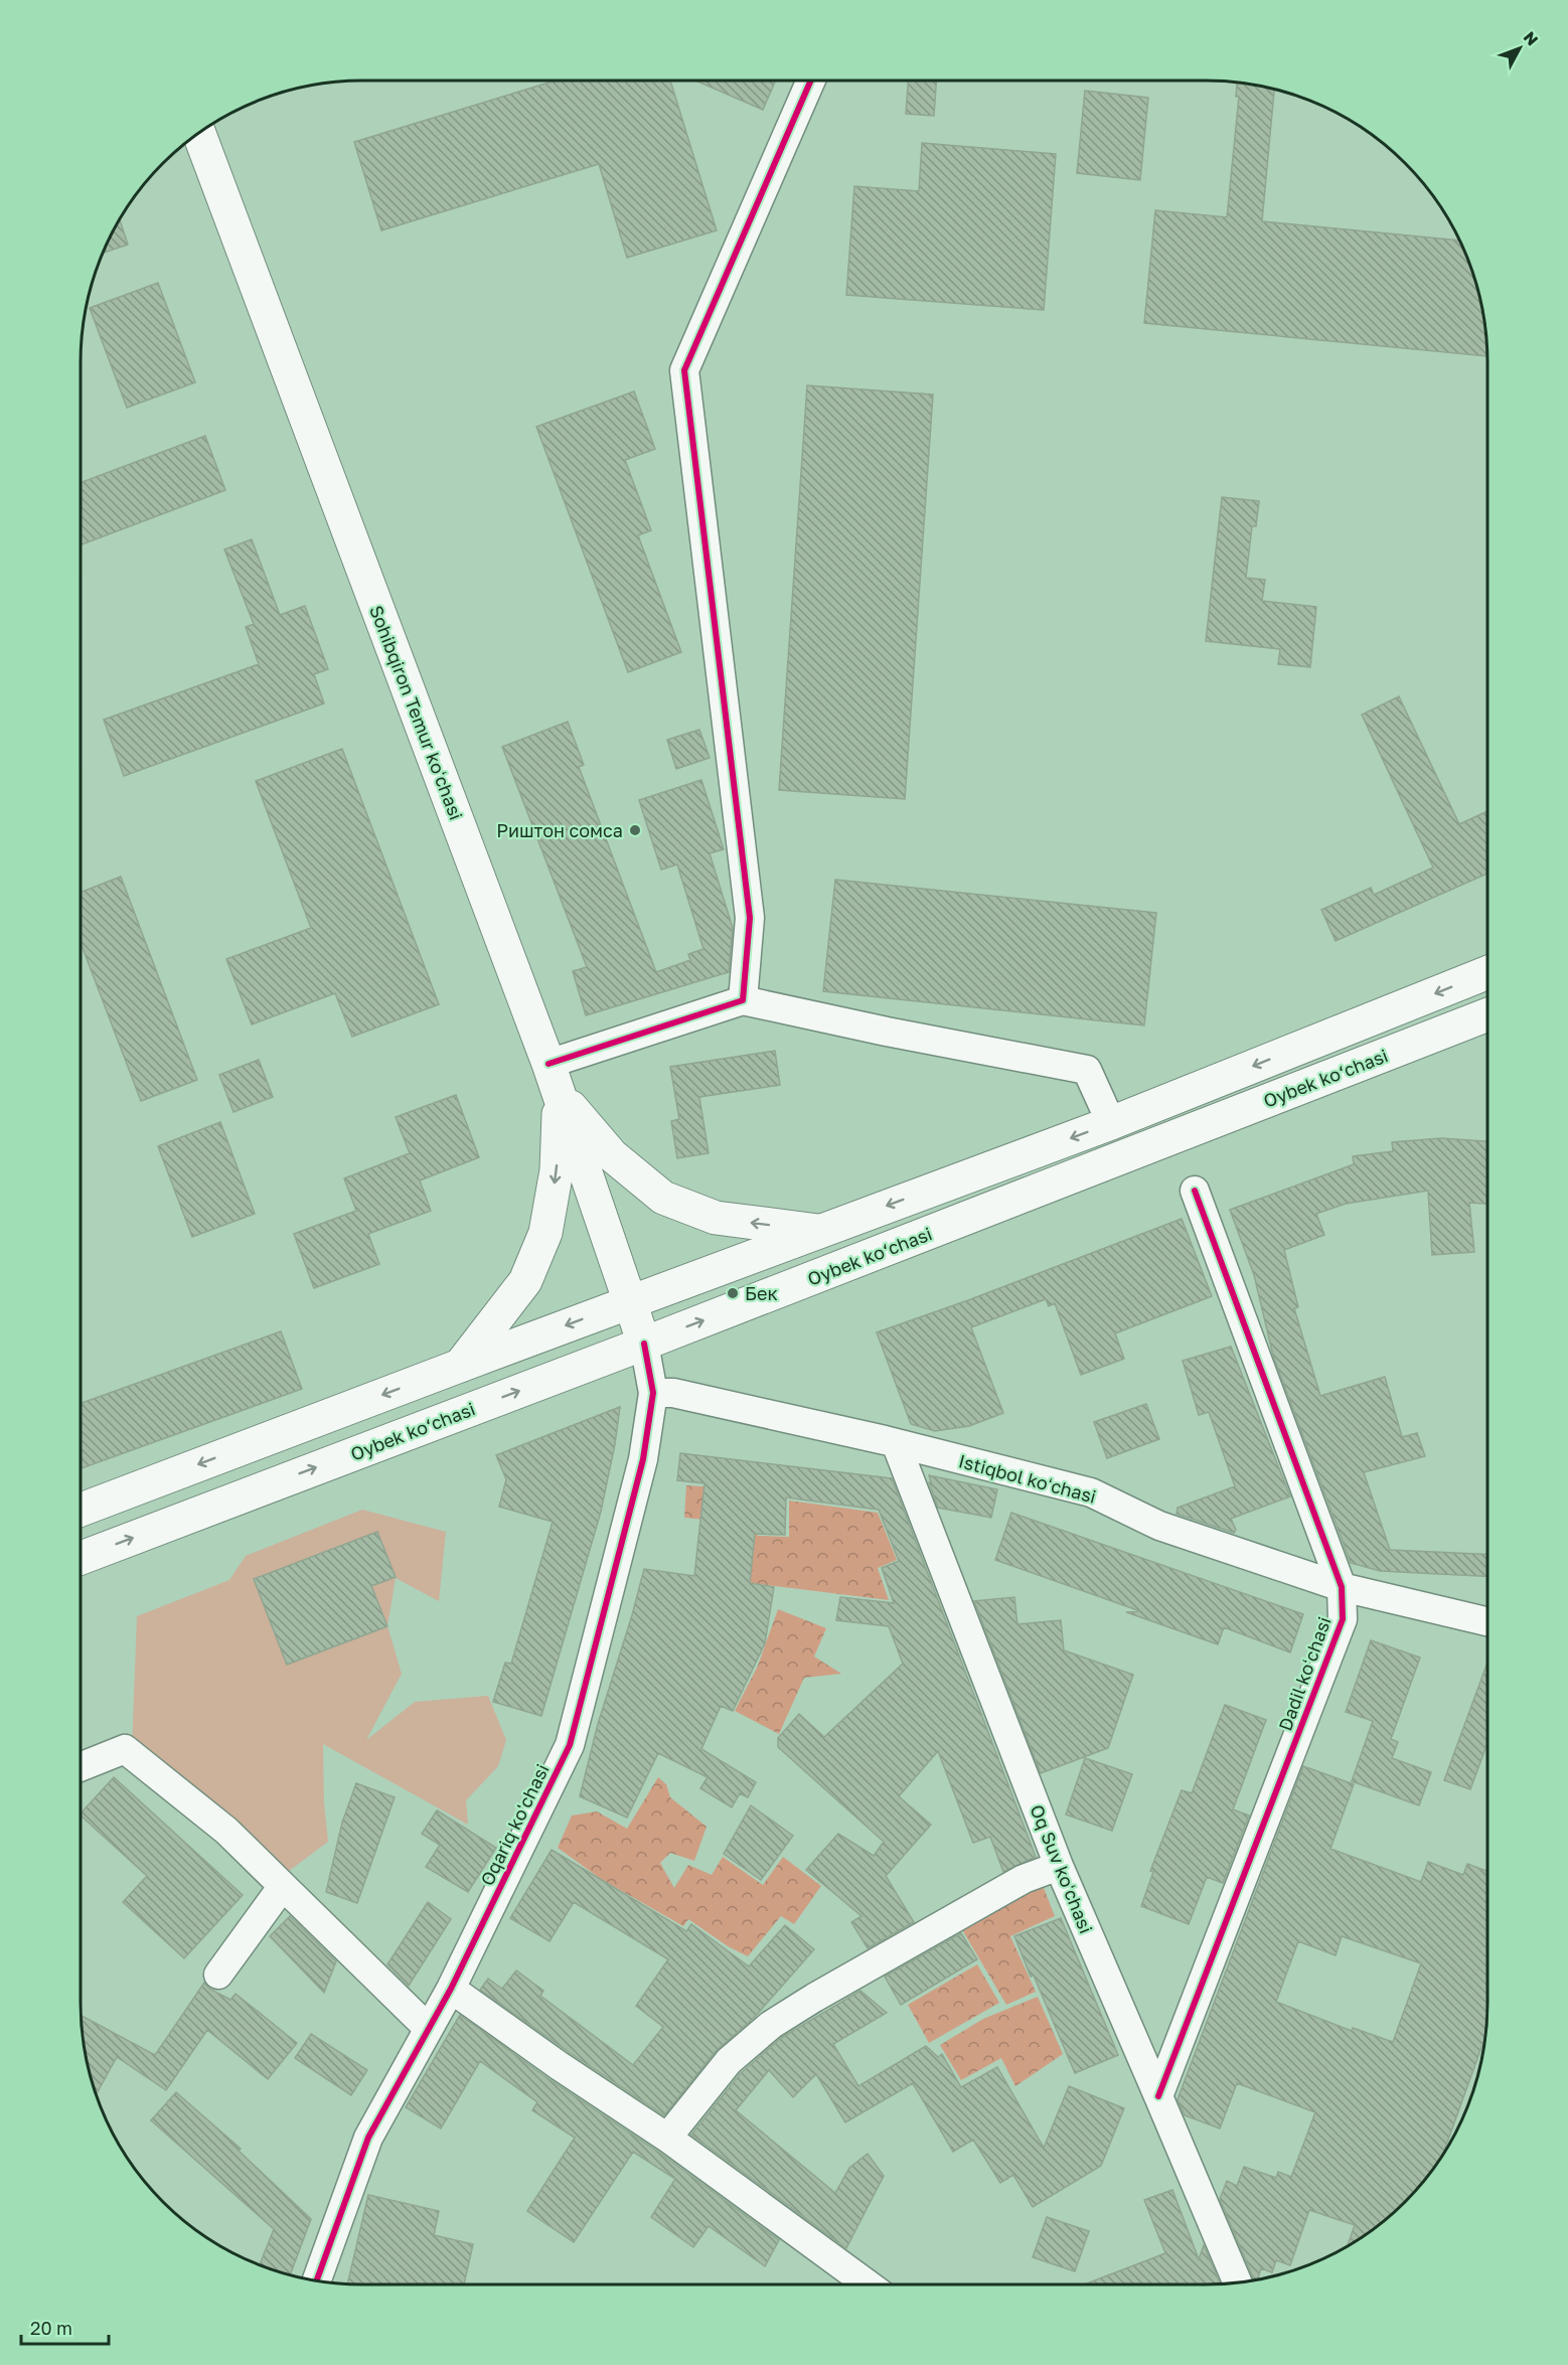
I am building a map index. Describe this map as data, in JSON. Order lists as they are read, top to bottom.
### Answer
{
  "streets": {
    "main road": ["Sohibqiron Temur koʻchasi", "Oybek ko‘chasi"],
    "street": [
      "Istiqbol koʻchasi",
      "Dadil koʻchasi",
      "Oqariq ko'chasi",
      "Oq Suv koʻchasi"
    ]
  },
  "crossings": [
    ["Sohibqiron Temur koʻchasi", "Oybek ko‘chasi"],
    ["Sohibqiron Temur koʻchasi", "Oqariq ko'chasi"],
    ["Oybek ko‘chasi", "Oqariq ko'chasi"],
    ["Istiqbol koʻchasi", "Dadil koʻchasi"],
    ["Istiqbol koʻchasi", "Oqariq ko'chasi"],
    ["Istiqbol koʻchasi", "Oq Suv koʻchasi"],
    ["Dadil koʻchasi", "Oq Suv koʻchasi"]
  ],
  "places": ["Риштон сомса", "Бек"],
  "scale_bar": "20 m",
  "north": "top right"
}
